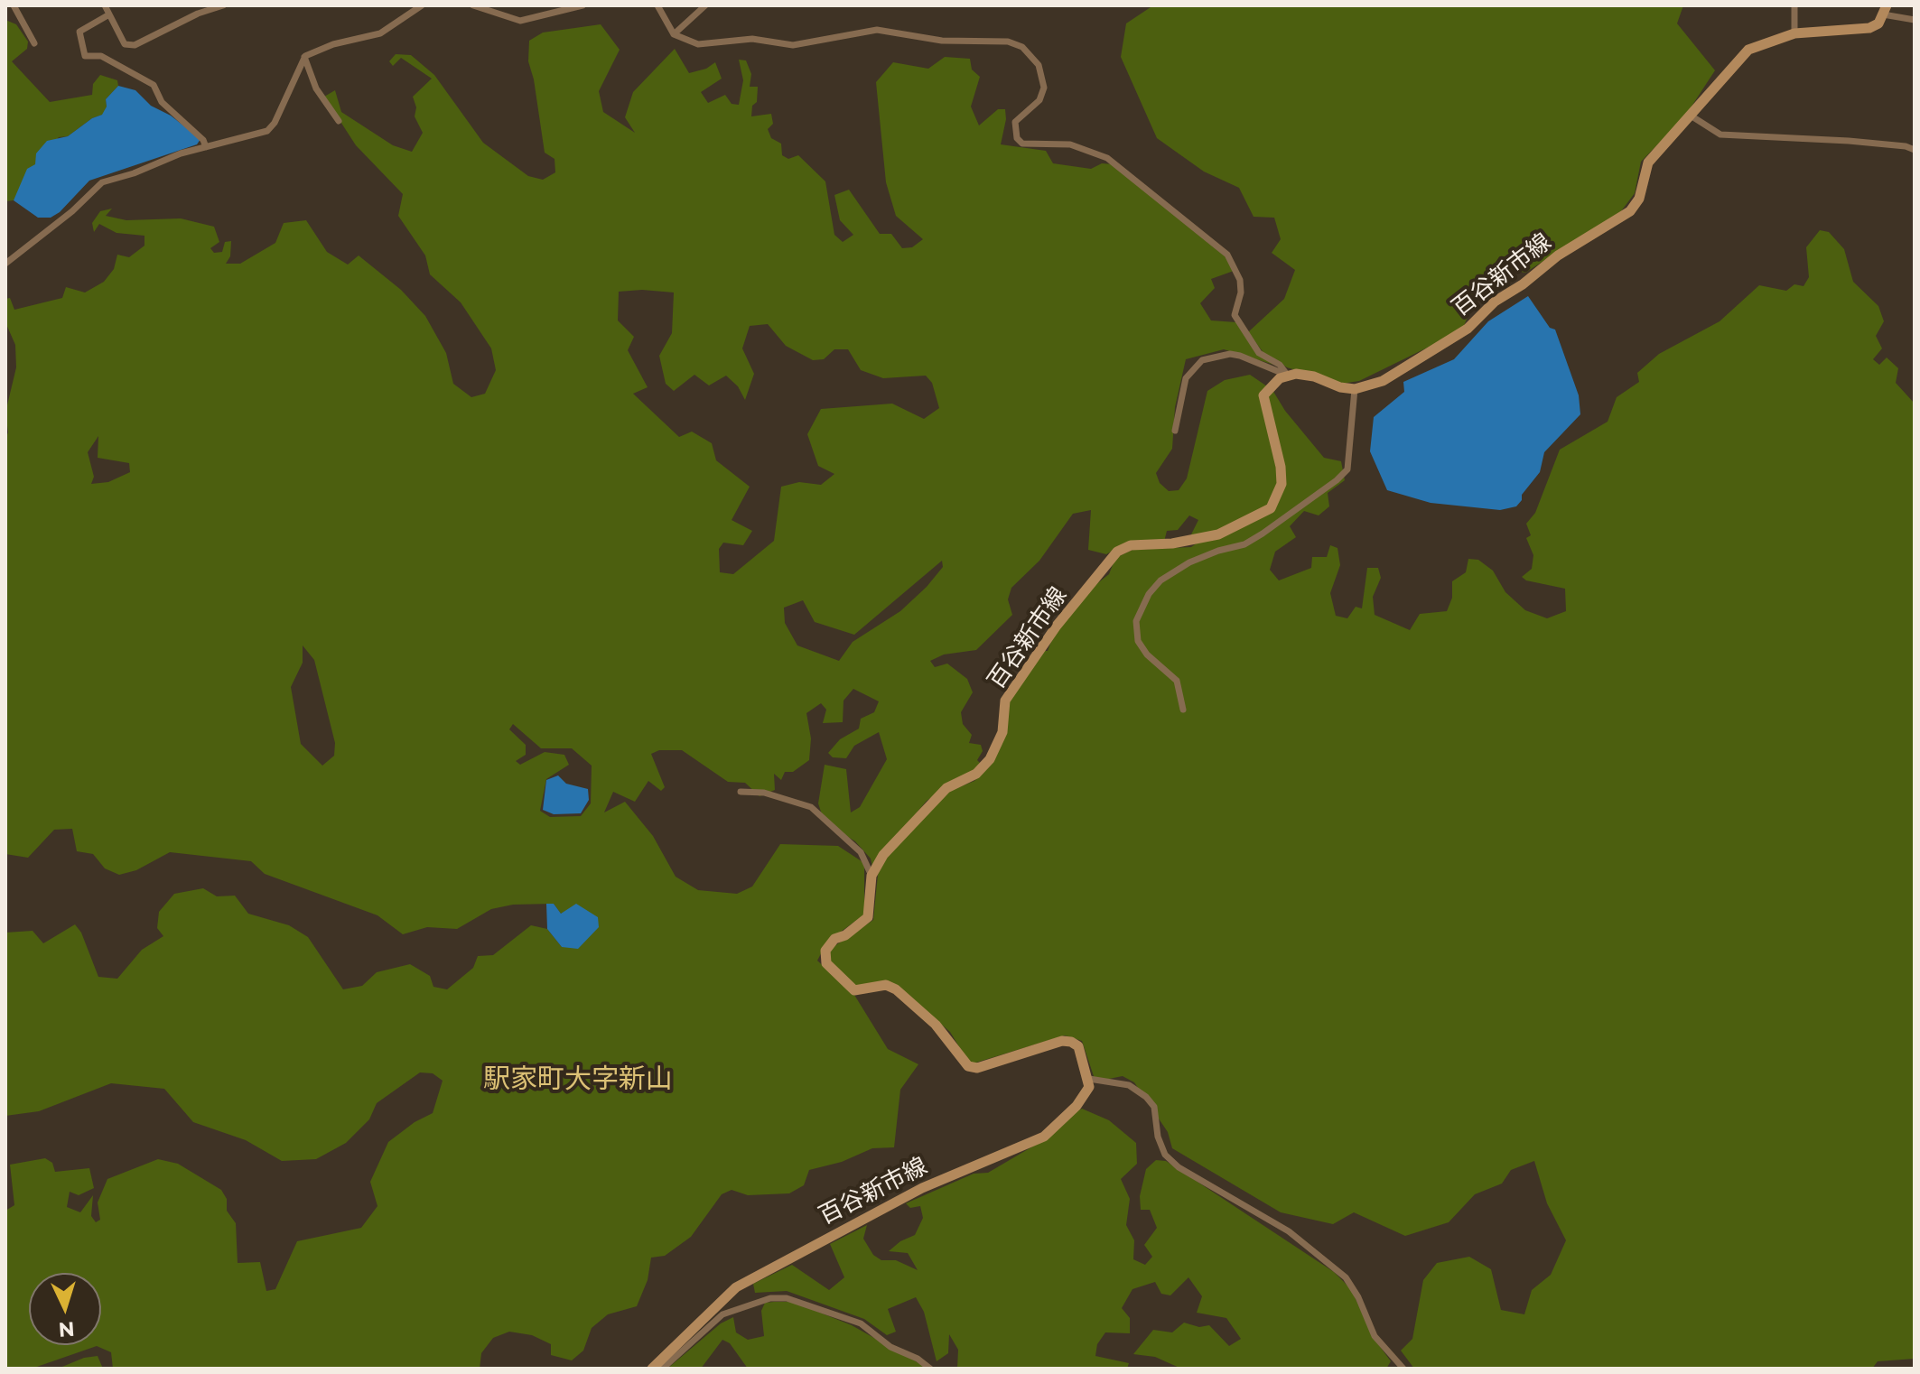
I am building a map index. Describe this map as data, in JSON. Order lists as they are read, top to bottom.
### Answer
{
  "streets": {
    "main road": ["百谷新市線"]
  },
  "districts": ["駅家町大字新山"],
  "north": "bottom"
}
